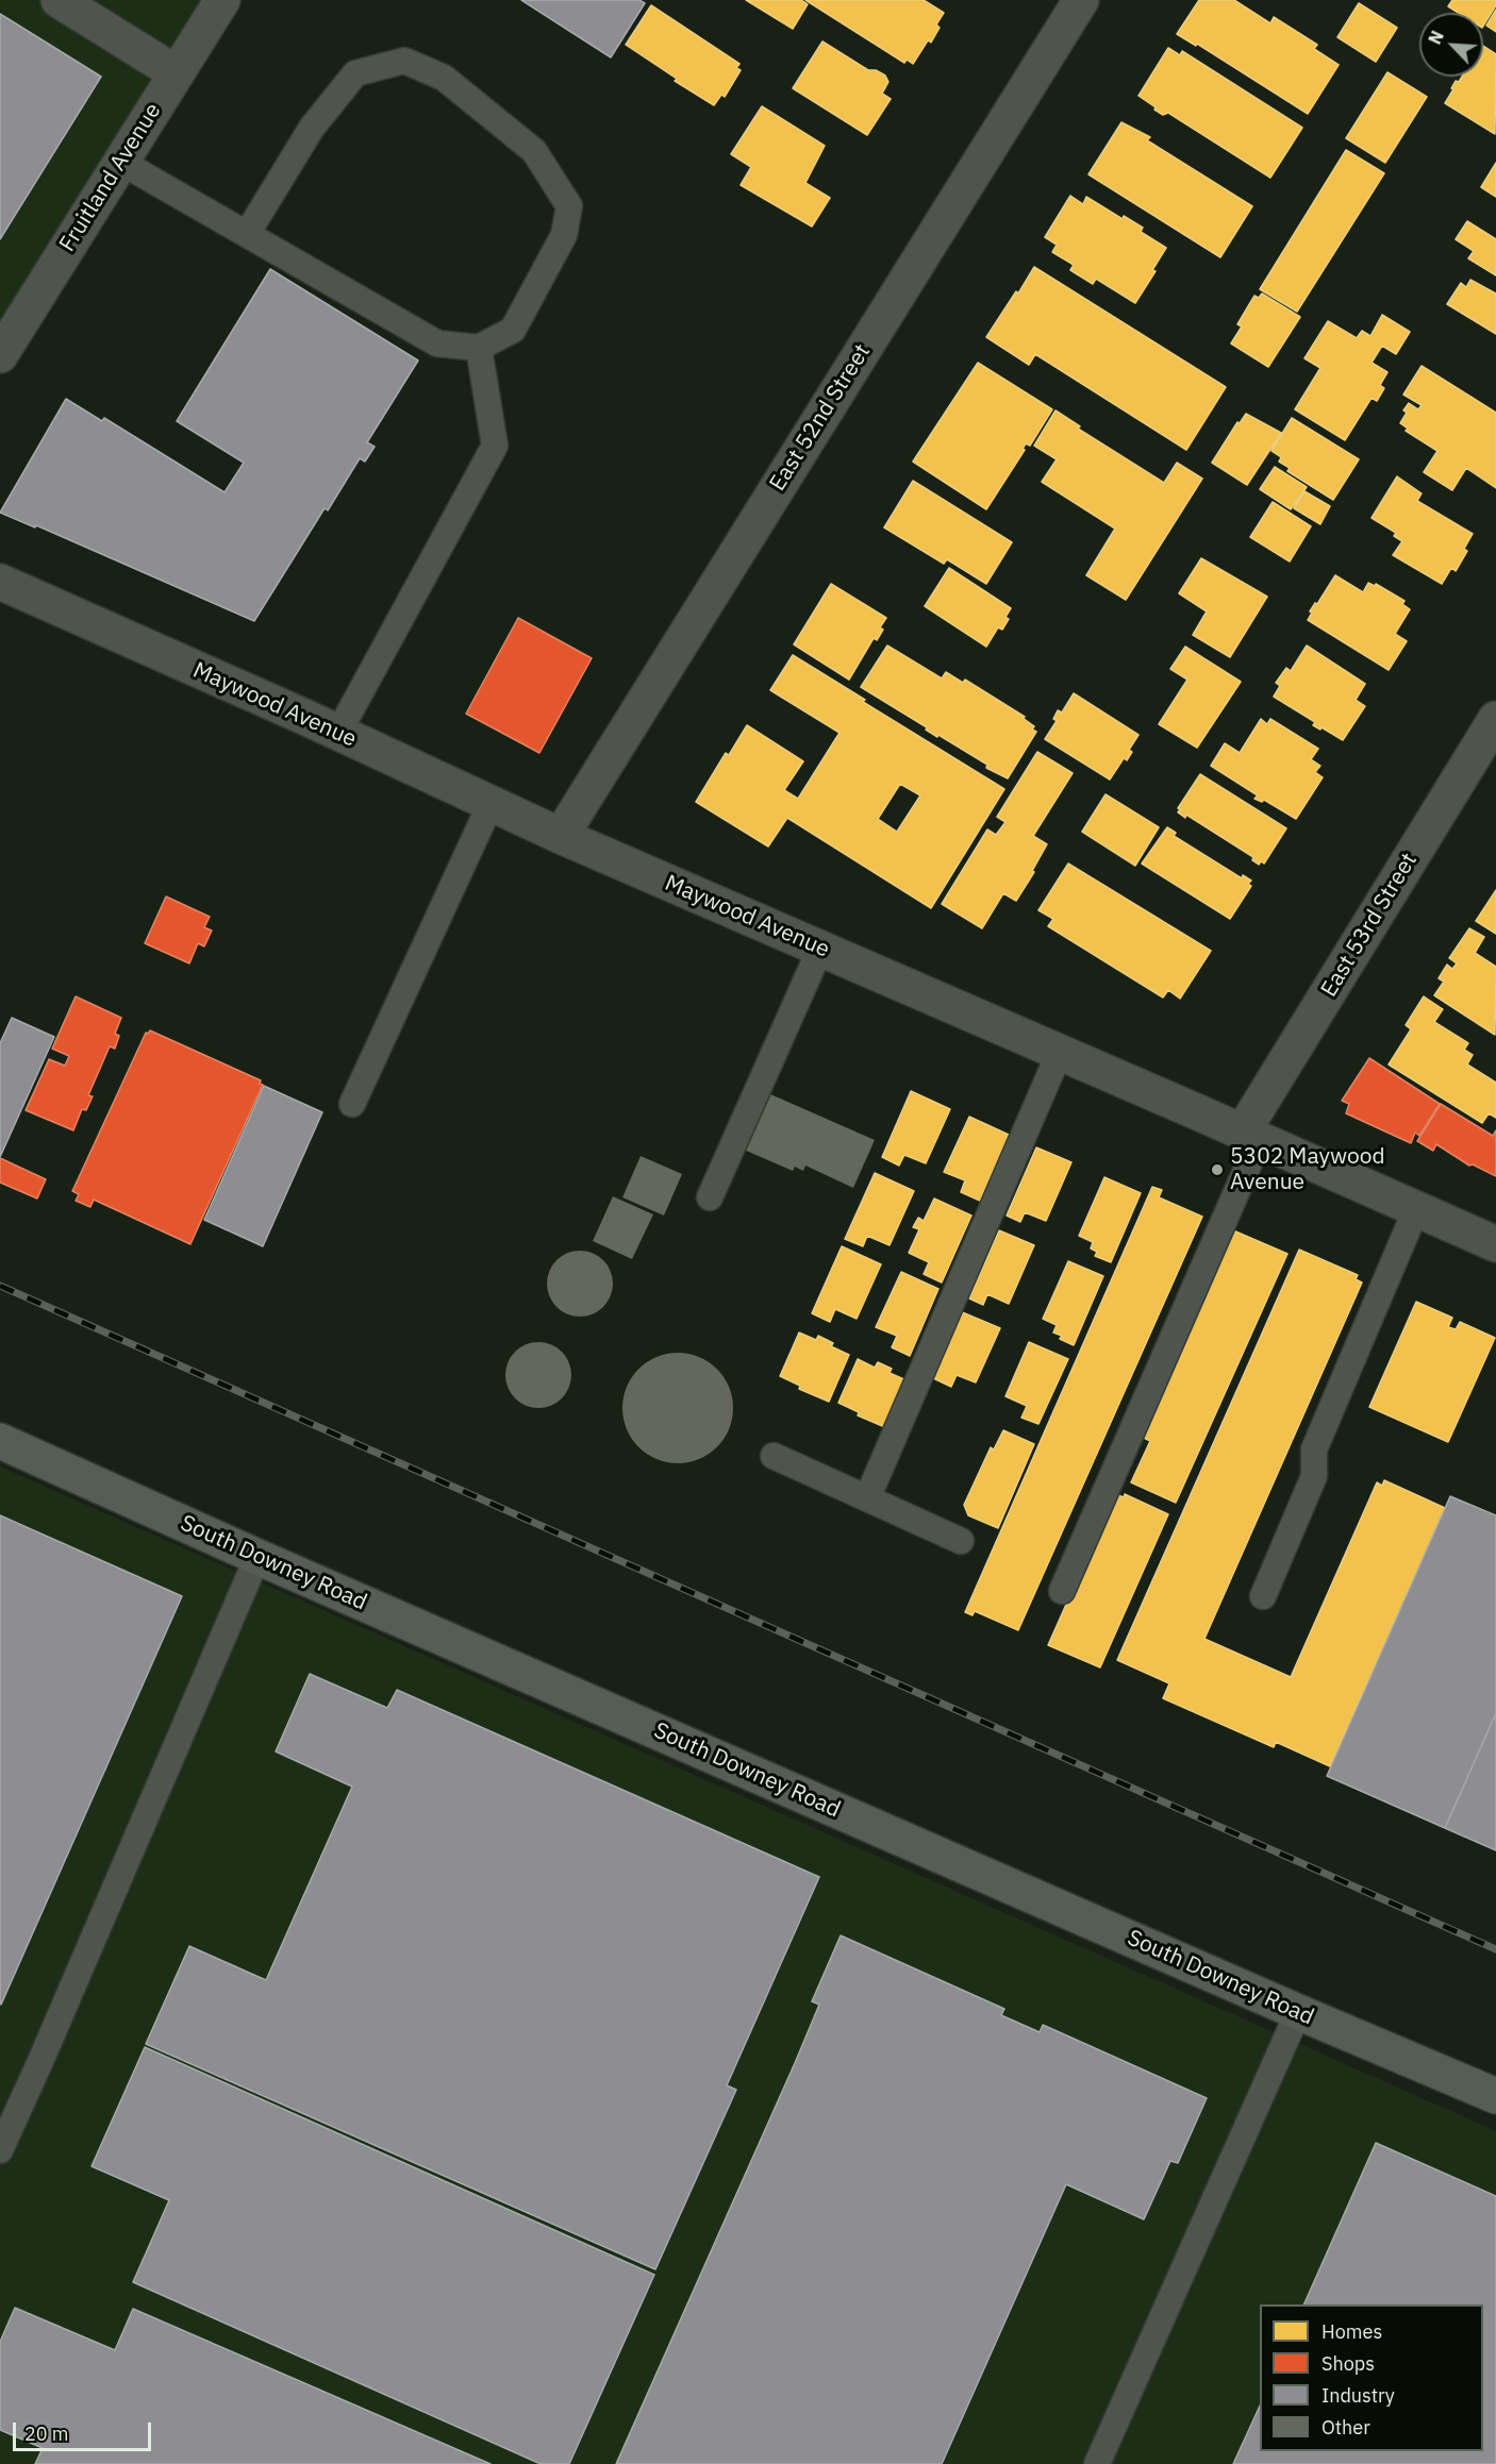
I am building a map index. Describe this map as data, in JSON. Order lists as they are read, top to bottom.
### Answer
{
  "streets": {
    "main road": ["South Downey Road"],
    "street": [
      "Fruitland Avenue",
      "East 52nd Street",
      "Maywood Avenue",
      "East 53rd Street"
    ]
  },
  "crossings": [
    ["East 52nd Street", "Maywood Avenue"],
    ["Maywood Avenue", "East 53rd Street"]
  ],
  "places": ["5302 Maywood Avenue"],
  "legend": [
    "Homes",
    "Shops",
    "Industry",
    "Other"
  ],
  "scale_bar": "20 m",
  "north": "top left"
}
